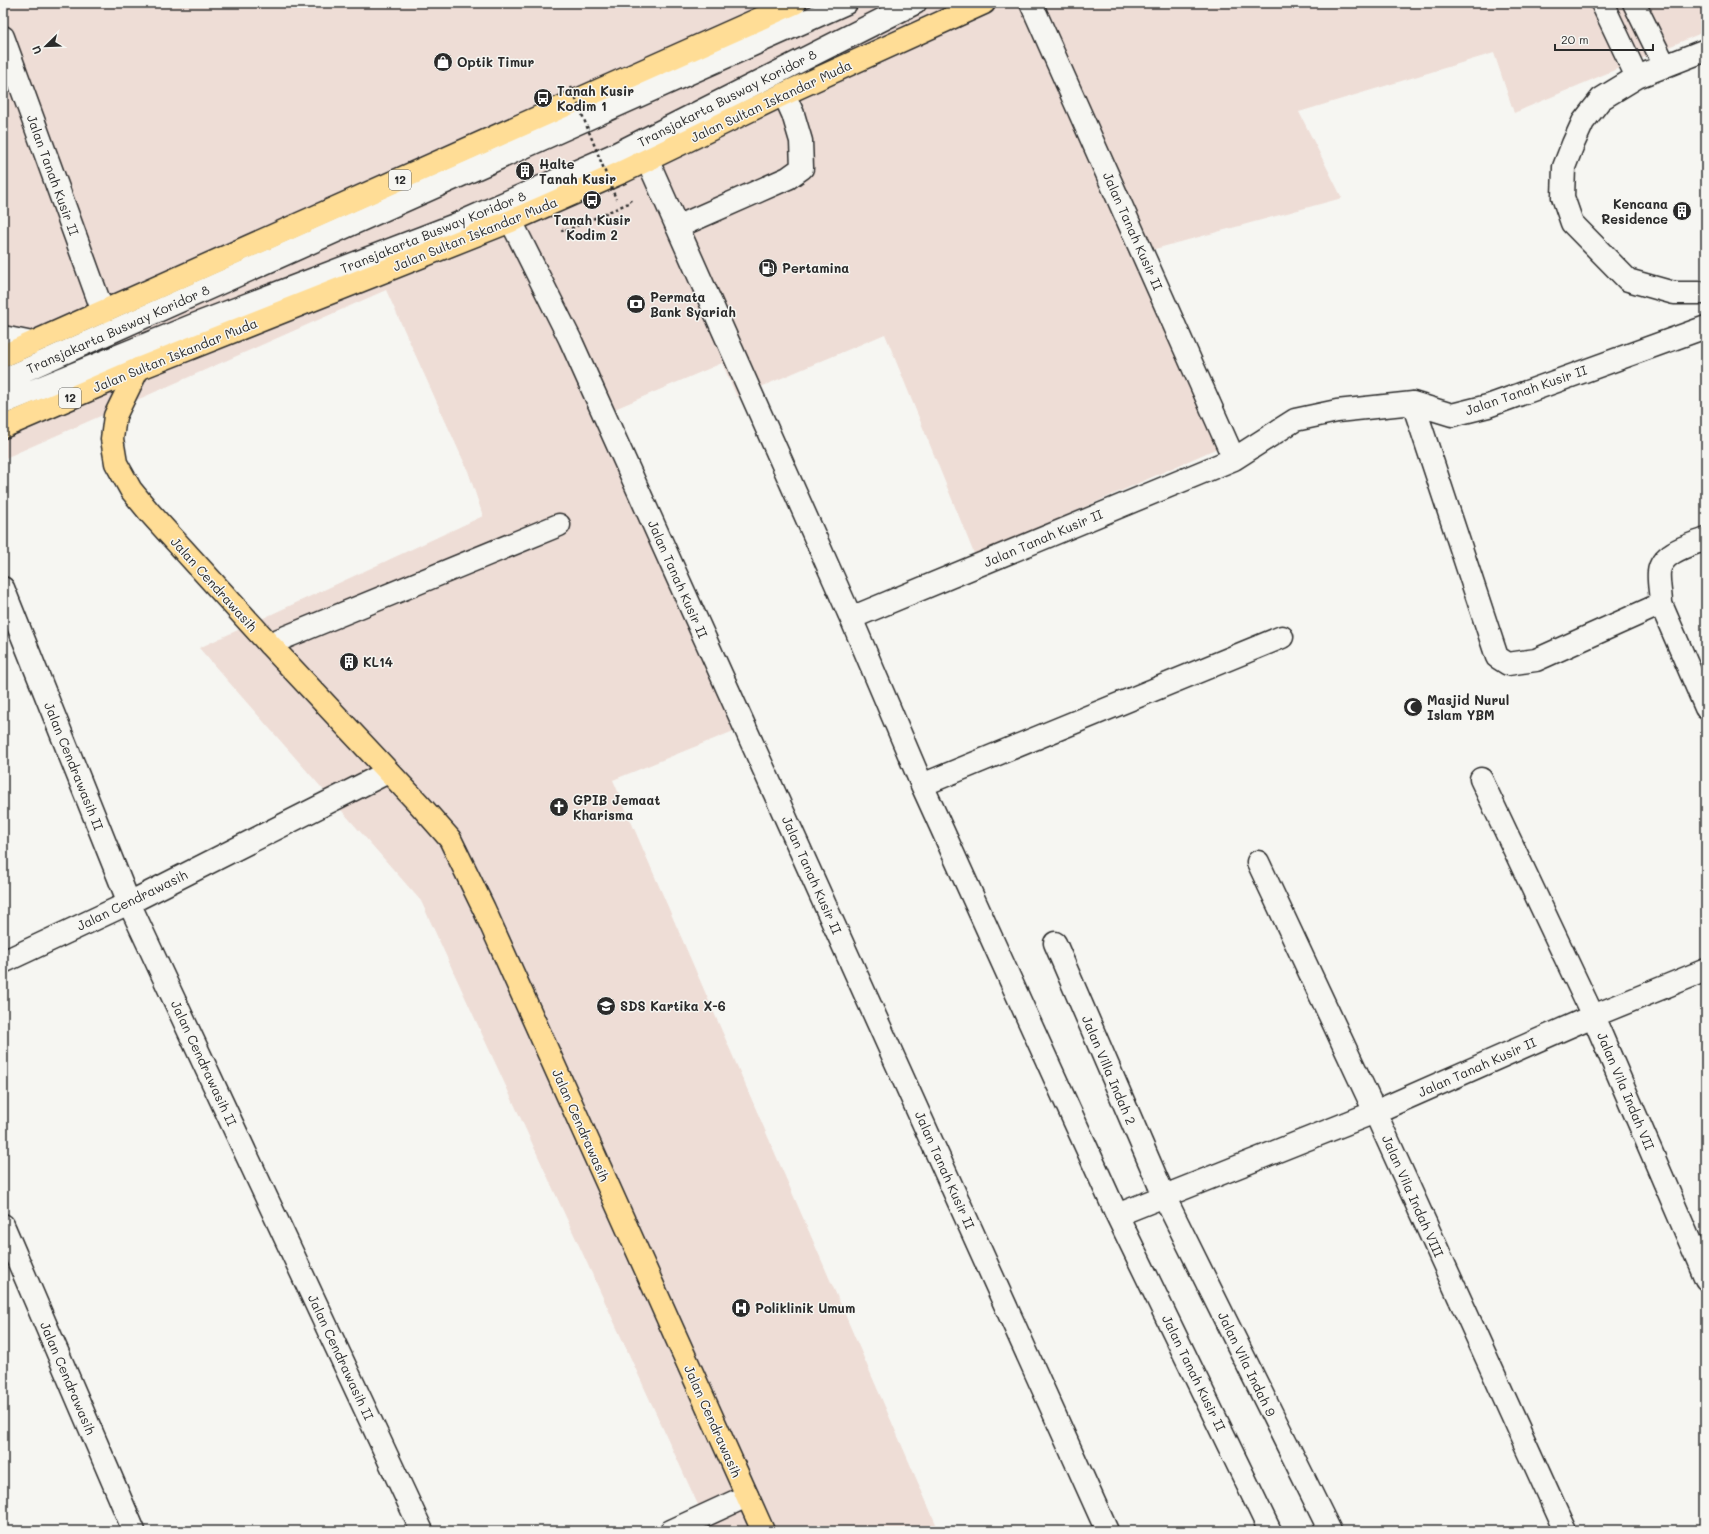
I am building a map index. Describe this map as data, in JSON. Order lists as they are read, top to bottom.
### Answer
{
  "streets": {
    "main road": ["Jalan Sultan Iskandar Muda", "12", "Jalan Cendrawasih"],
    "street": [
      "Transjakarta Busway Koridor 8",
      "Jalan Tanah Kusir II",
      "Jalan Cendrawasih II",
      "Jalan Villa Indah 2",
      "Jalan Vila Indah VII",
      "Jalan Vila Indah VIII",
      "Jalan Vila Indah 9"
    ]
  },
  "crossings": [
    ["Jalan Sultan Iskandar Muda", "Jalan Tanah Kusir II"],
    ["Jalan Sultan Iskandar Muda", "Jalan Cendrawasih"],
    ["Jalan Tanah Kusir II", "12"],
    ["Jalan Tanah Kusir II", "Jalan Villa Indah 2"],
    ["Jalan Tanah Kusir II", "Jalan Vila Indah VII"],
    ["Jalan Tanah Kusir II", "Jalan Vila Indah VIII"],
    ["Jalan Tanah Kusir II", "Jalan Vila Indah 9"],
    ["Jalan Cendrawasih", "Jalan Cendrawasih II"],
    ["Jalan Villa Indah 2", "Jalan Vila Indah 9"]
  ],
  "places": {
    "shop": ["Optik Timur"],
    "bus stop": ["Tanah Kusir Kodim 1", "Tanah Kusir Kodim 2"],
    "building": ["Halte Tanah Kusir", "Kencana Residence", "KL14"],
    "fuel station": ["Pertamina"],
    "bank": ["Permata Bank Syariah"],
    "mosque": ["Masjid Nurul Islam YBM"],
    "church": ["GPIB Jemaat Kharisma"],
    "school or university": ["SDS Kartika X-6"],
    "hospital": ["Poliklinik Umum"]
  },
  "scale_bar": "20 m",
  "north": "bottom left"
}
